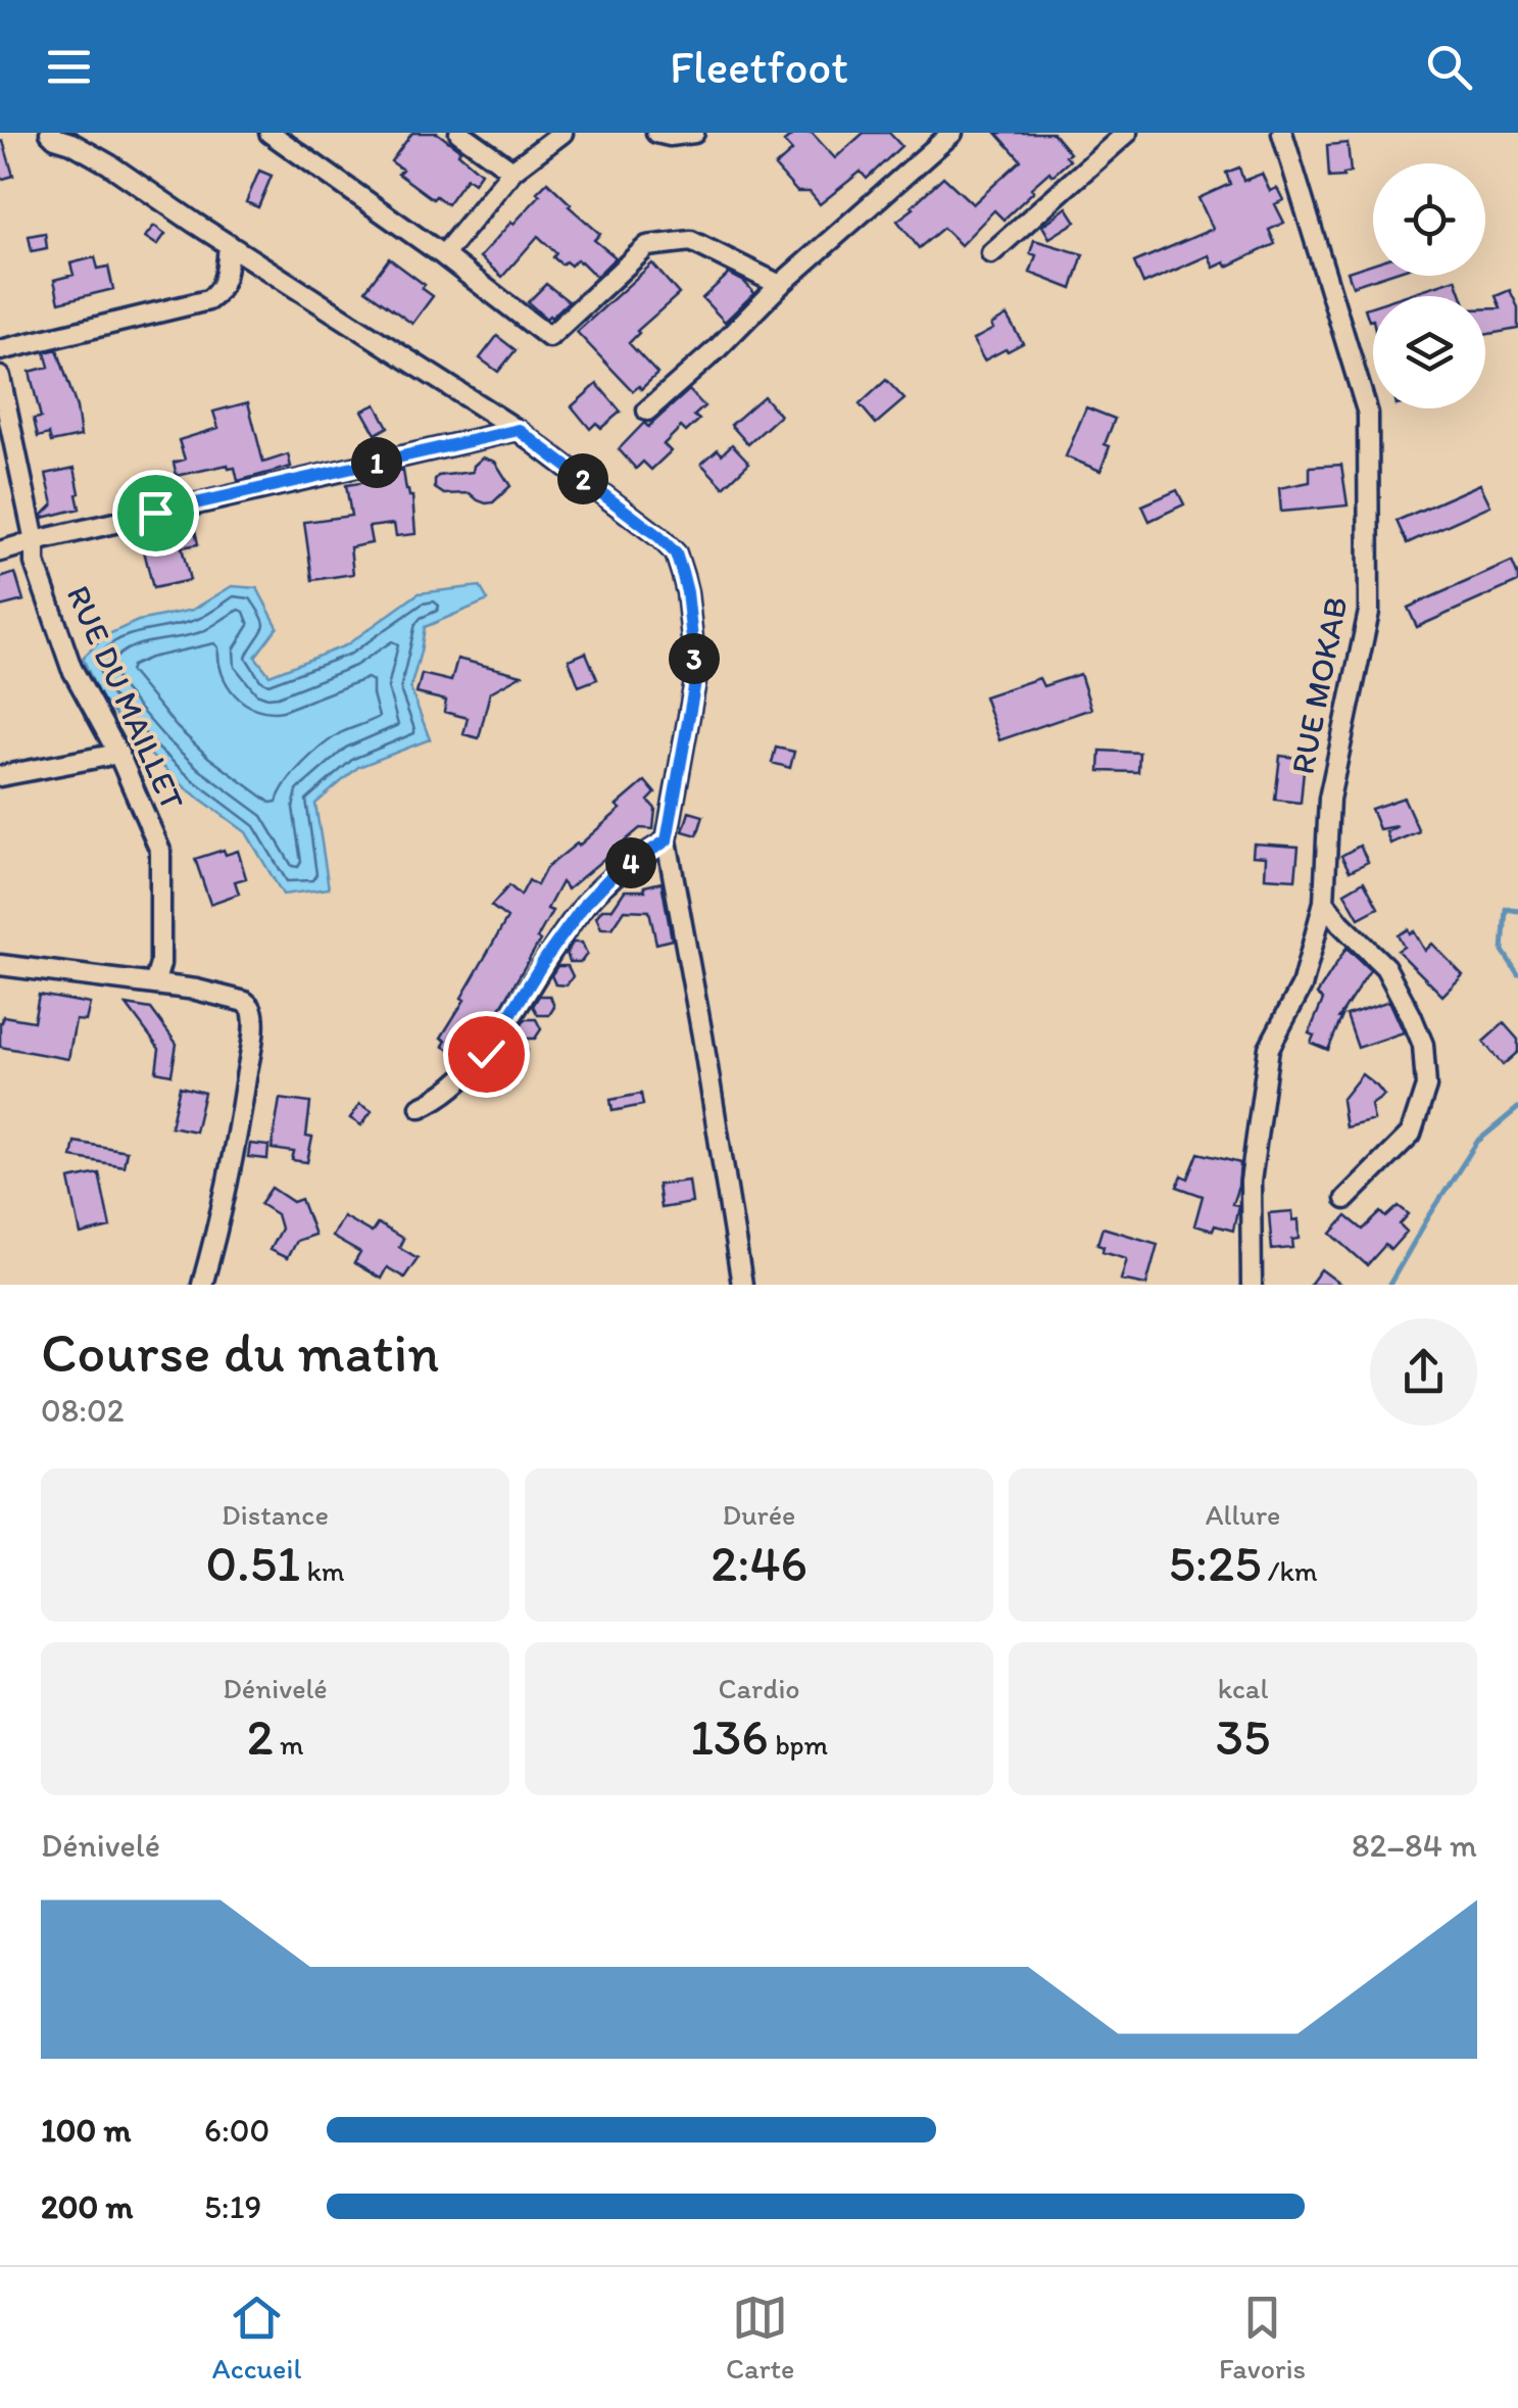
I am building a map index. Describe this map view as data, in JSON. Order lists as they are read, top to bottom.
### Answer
{
  "streets": {
    "street": ["RUE MOKAB", "RUE DU MAILLET"]
  },
  "page": {
    "header": "Fleetfoot",
    "pins": [
      "1",
      "2",
      "3",
      "4"
    ],
    "heading": ["Course du matin", "08:02"],
    "stats": [
      ["Distance", "0.51 km"],
      ["Durée", "2:46"],
      ["Allure", "5:25 /km"],
      ["Dénivelé", "2 m"],
      ["Cardio", "136 bpm"],
      ["kcal", "35"]
    ],
    "chart": ["Dénivelé", "82–84 m"],
    "list": [
      {
        "name": "100 m",
        "note": "6:00"
      },
      {
        "name": "200 m",
        "note": "5:19"
      }
    ],
    "tabs": ["Accueil", "Carte", "Favoris"]
  }
}
